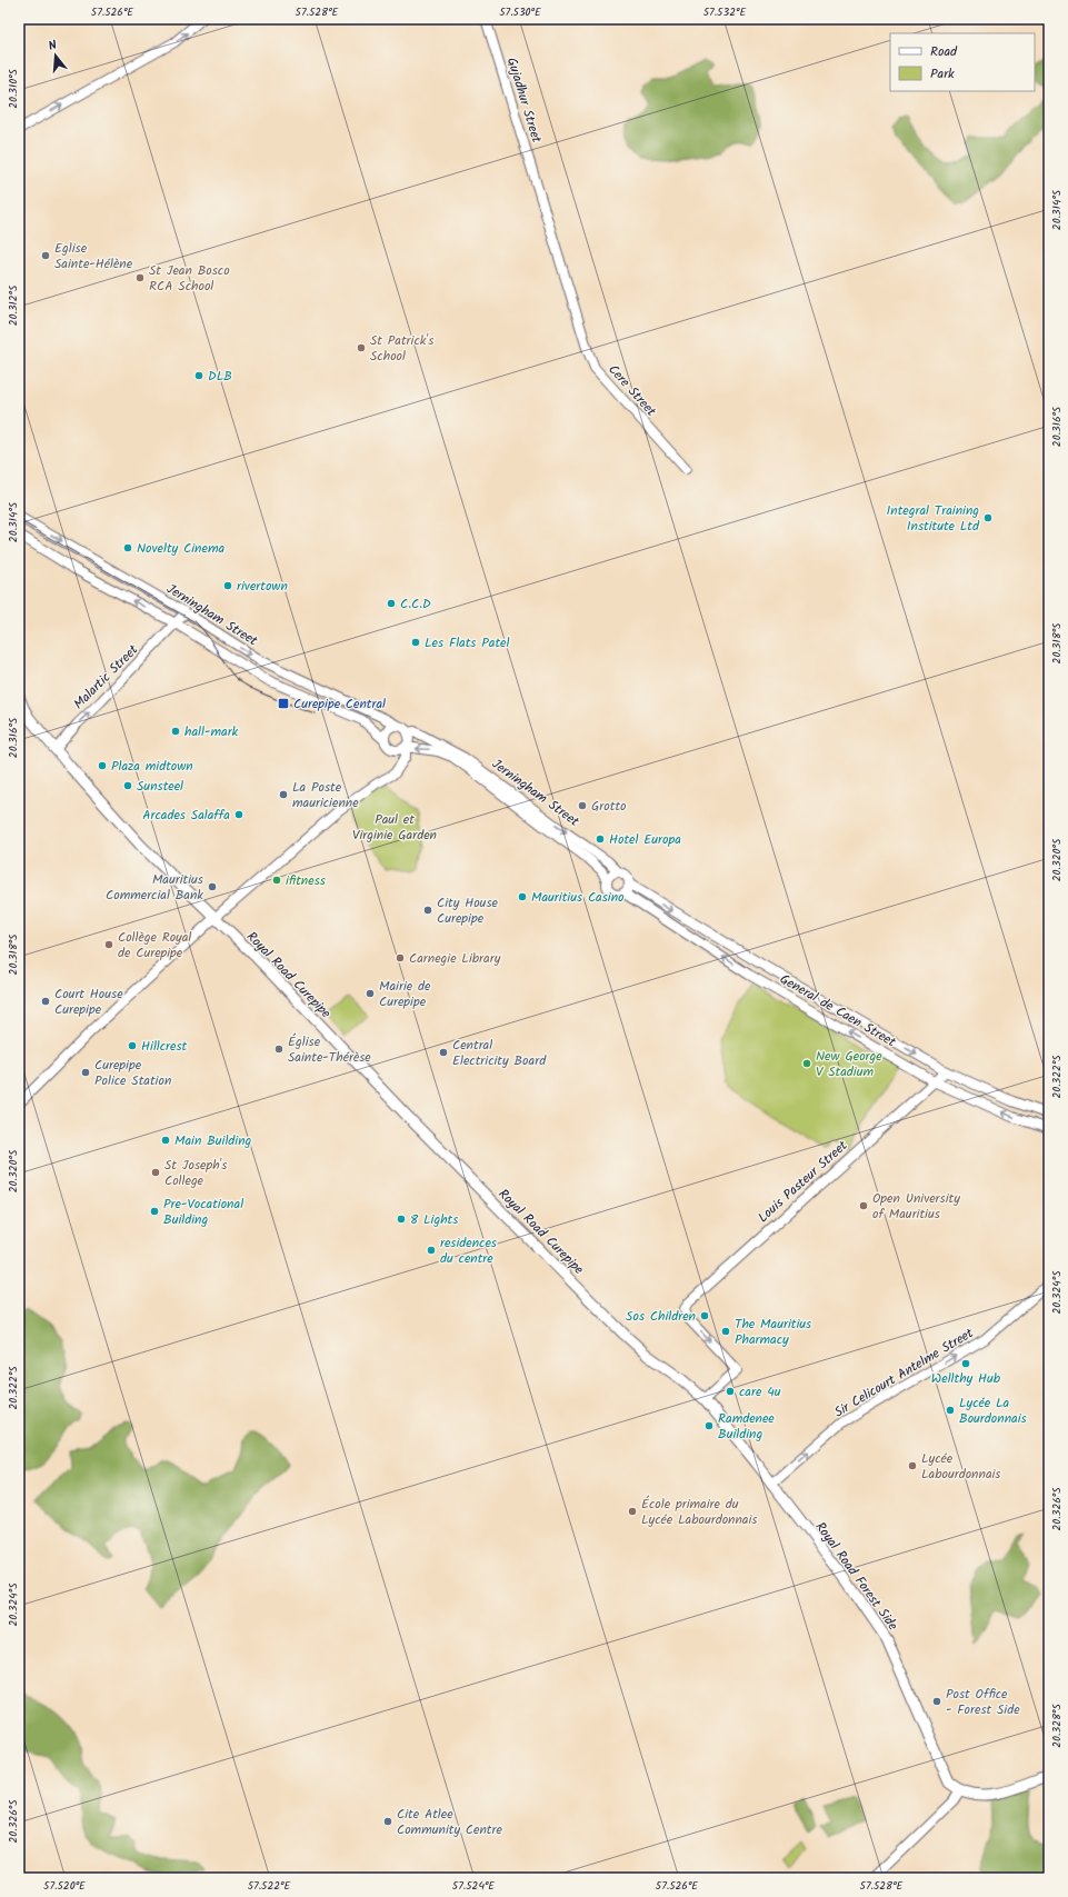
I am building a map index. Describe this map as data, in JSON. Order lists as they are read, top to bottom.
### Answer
{
  "streets": {
    "main road": ["Royal Road Curepipe", "Royal Road Forest Side"],
    "street": [
      "Gujadhur Street",
      "Cere Street",
      "Jerningham Street",
      "Malartic Street",
      "General de Caen Street",
      "Louis Pasteur Street",
      "Sir Celicourt Antelme Street"
    ]
  },
  "crossings": [
    ["Gujadhur Street", "Cere Street"],
    ["Jerningham Street", "Malartic Street"],
    ["Jerningham Street", "General de Caen Street"],
    ["Malartic Street", "Royal Road Curepipe"],
    ["Royal Road Curepipe", "Royal Road Forest Side"],
    ["General de Caen Street", "Louis Pasteur Street"],
    ["Louis Pasteur Street", "Royal Road Forest Side"],
    ["Sir Celicourt Antelme Street", "Royal Road Forest Side"]
  ],
  "one_way": ["Malartic Street", "Louis Pasteur Street", "Sir Celicourt Antelme Street"],
  "parks": ["Paul et Virginie Garden"],
  "places": {
    "other": [
      "Eglise Sainte-Hélène",
      "St Jean Bosco RCA School",
      "St Patrick's School",
      "DLB",
      "Integral Training Institute Ltd",
      "Novelty Cinema",
      "rivertown",
      "C.C.D",
      "Les Flats Patel",
      "hall-mark",
      "Plaza midtown",
      "Sunsteel",
      "La Poste mauricienne",
      "Grotto",
      "Arcades Salaffa",
      "Hotel Europa",
      "ifitness",
      "Mauritius Commercial Bank",
      "Mauritius Casino",
      "City House Curepipe",
      "Collège Royal de Curepipe",
      "Carnegie Library",
      "Mairie de Curepipe",
      "Court House Curepipe",
      "Hillcrest",
      "Église Sainte-Thérèse",
      "Central Electricity Board",
      "New George V Stadium",
      "Curepipe Police Station",
      "Main Building",
      "St Joseph's College",
      "Open University of Mauritius",
      "Pre-Vocational Building",
      "8 Lights",
      "residences du centre",
      "Sos Children",
      "The Mauritius Pharmacy",
      "Wellthy Hub",
      "care 4u",
      "Lycée La Bourdonnais",
      "Ramdenee Building",
      "Lycée Labourdonnais",
      "École primaire du Lycée Labourdonnais",
      "Post Office - Forest Side",
      "Cite Atlee Community Centre"
    ],
    "transit": ["Curepipe Central"]
  },
  "legend": ["Road", "Park"],
  "north": "top",
  "coordinates": [
    "57.526°E",
    "57.528°E",
    "57.530°E",
    "57.532°E",
    "20.310°S",
    "20.314°S",
    "20.312°S",
    "20.316°S",
    "20.318°S",
    "20.320°S",
    "20.322°S",
    "20.324°S",
    "20.326°S",
    "20.328°S",
    "57.520°E",
    "57.522°E",
    "57.524°E"
  ]
}
